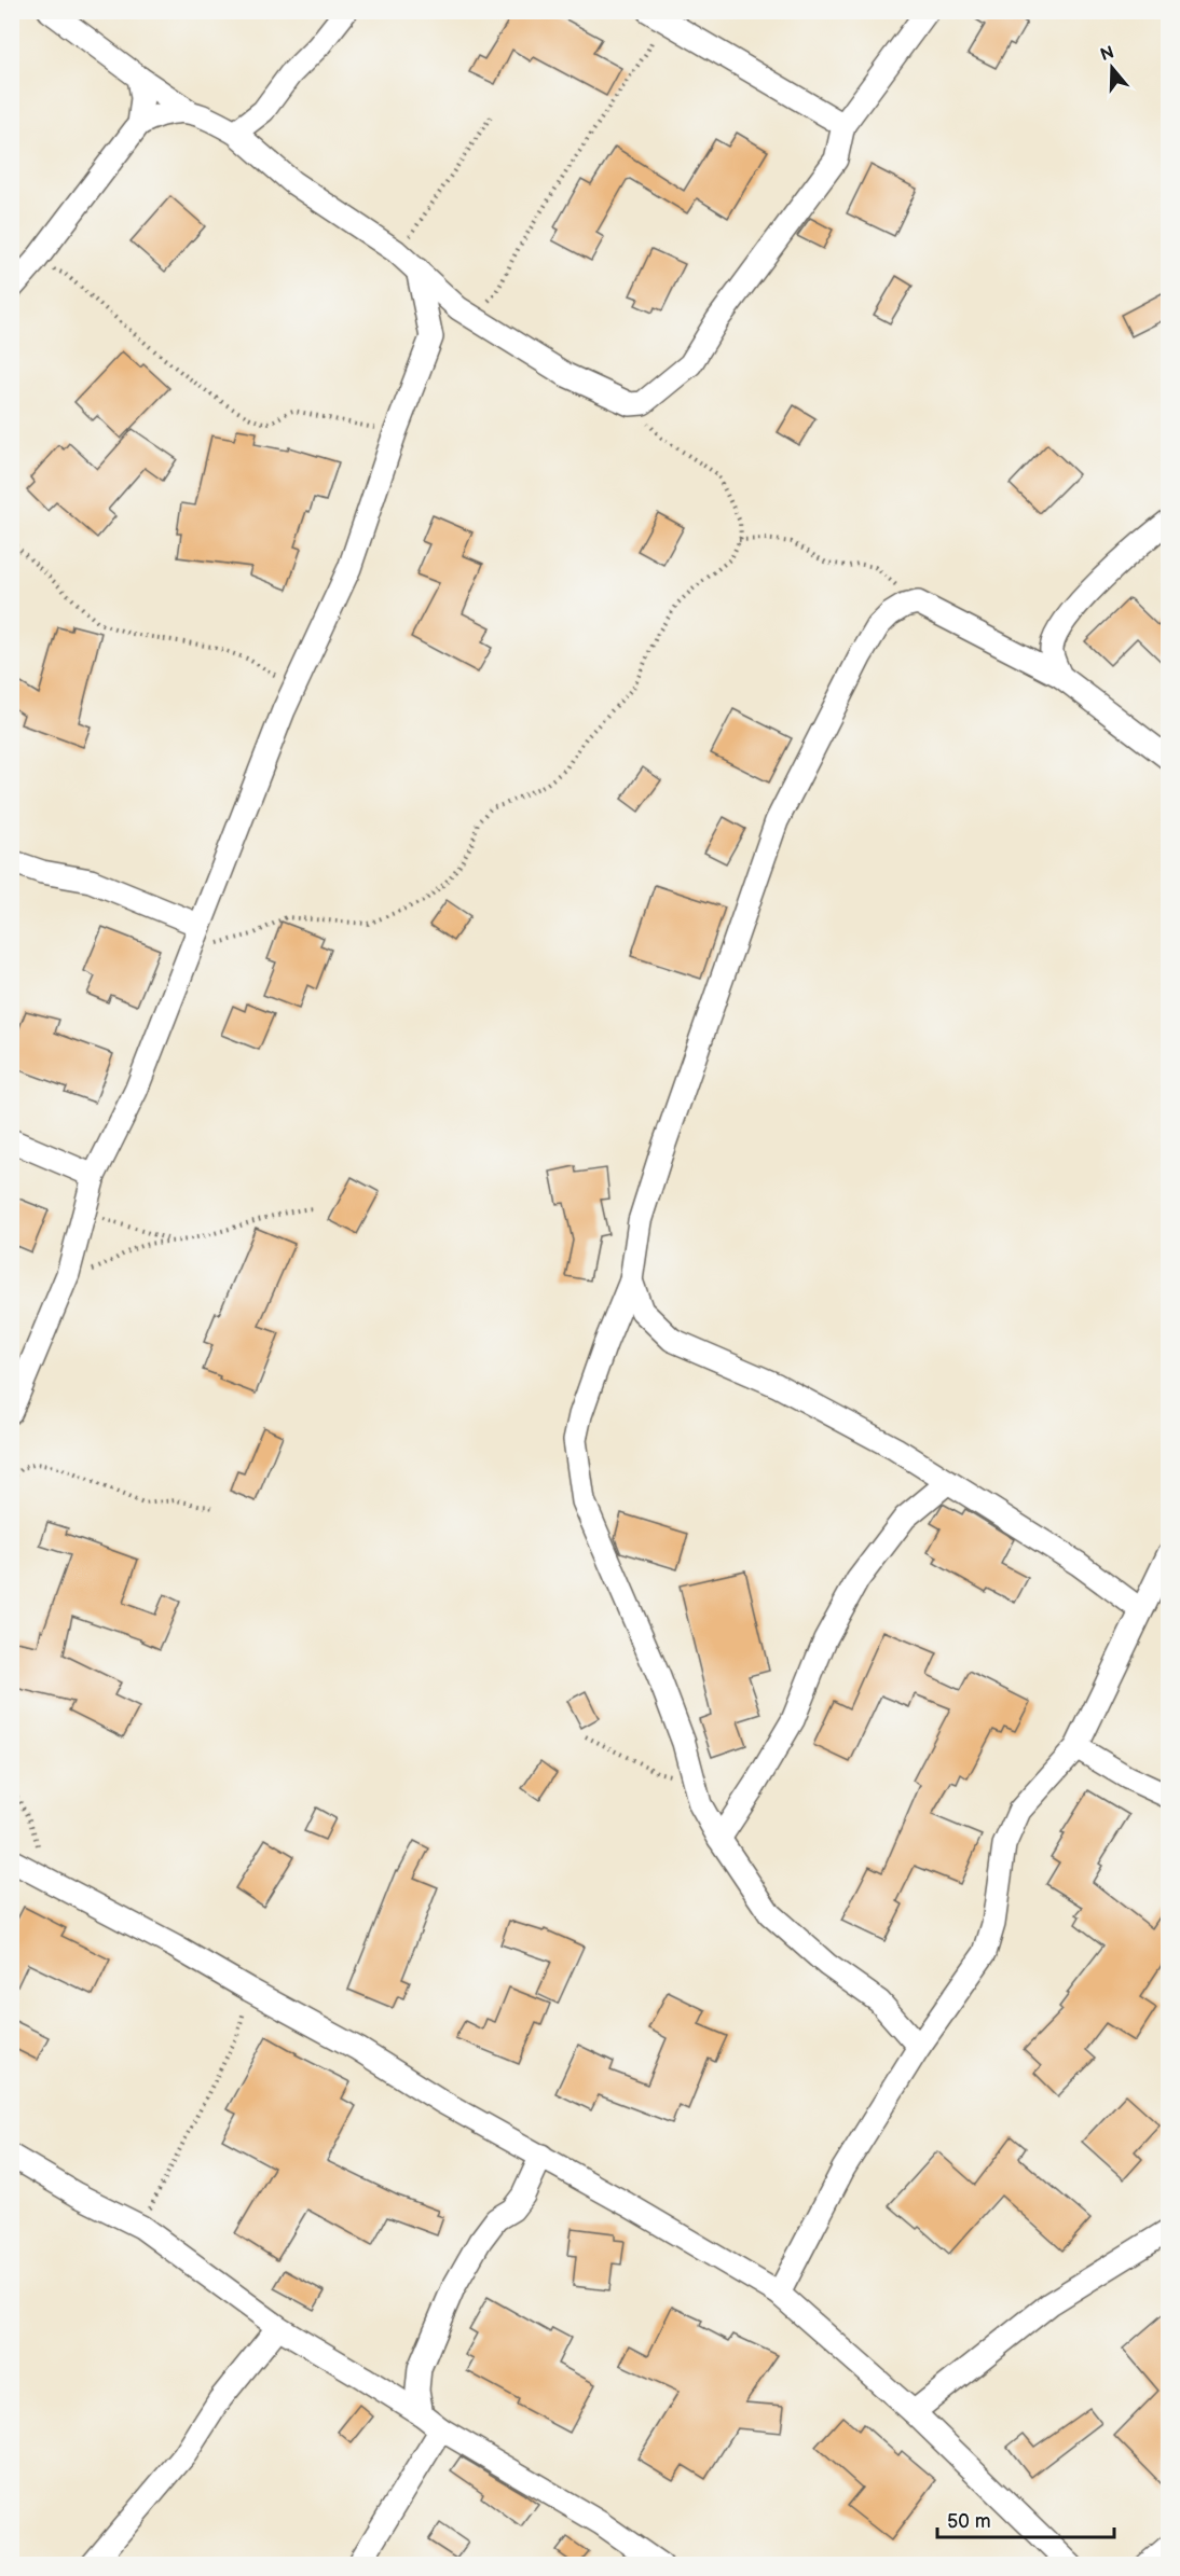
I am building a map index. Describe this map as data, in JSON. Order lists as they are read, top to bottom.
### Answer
{
  "scale_bar": "50 m",
  "north": "top"
}
